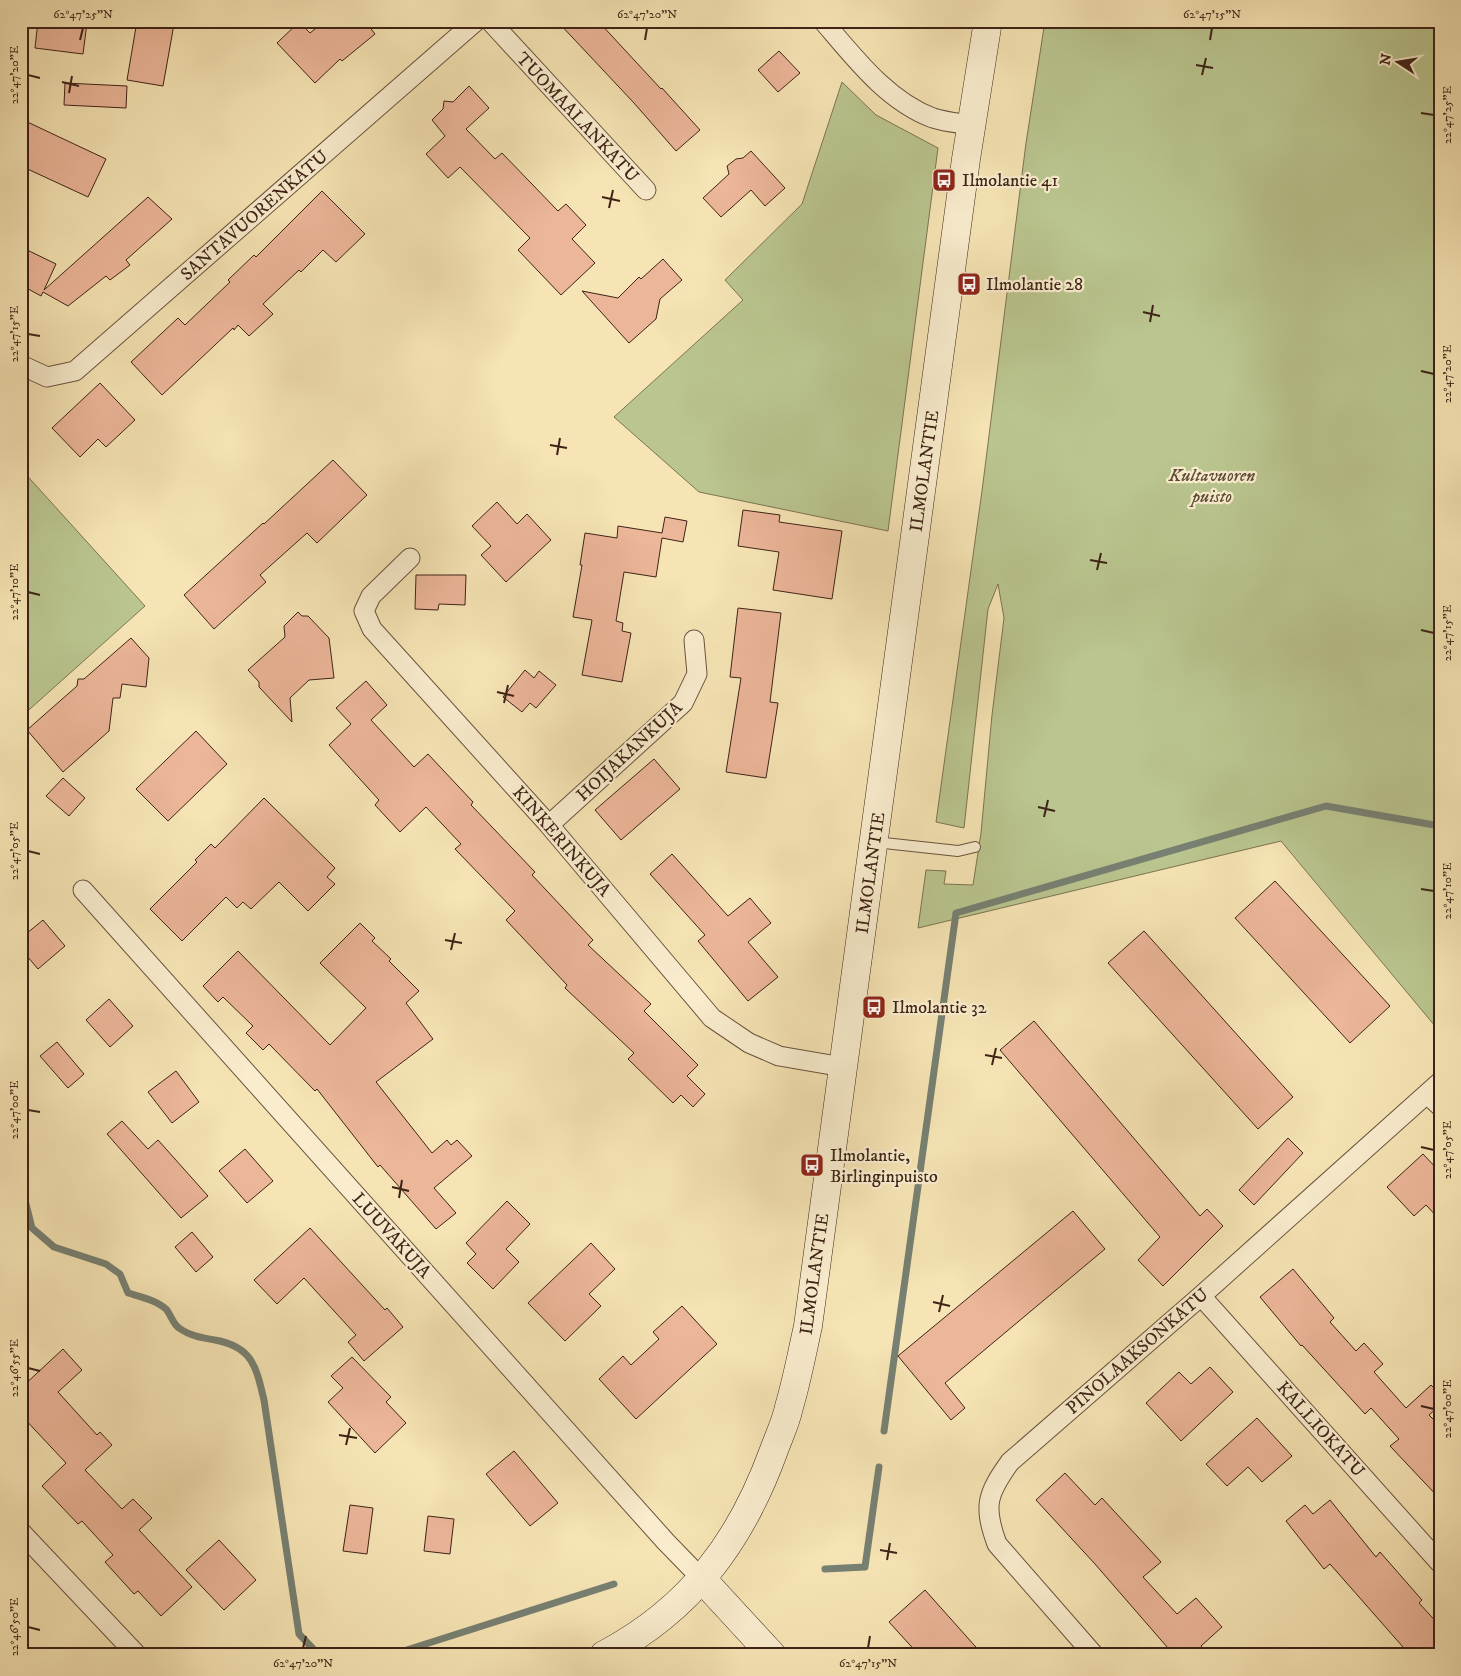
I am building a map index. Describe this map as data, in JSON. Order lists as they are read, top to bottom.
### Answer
{
  "streets": {
    "street": [
      "TUOMAALANKATU",
      "SANTAVUORENKATU",
      "ILMOLANTIE",
      "HOIJAKANKUJA",
      "KINKERINKUJA",
      "LUUVAKUJA",
      "PINOLAAKSONKATU",
      "KALLIOKATU"
    ]
  },
  "crossings": [
    ["ILMOLANTIE", "KINKERINKUJA"],
    ["ILMOLANTIE", "LUUVAKUJA"],
    ["HOIJAKANKUJA", "KINKERINKUJA"],
    ["PINOLAAKSONKATU", "KALLIOKATU"]
  ],
  "parks": ["Kultavuoren puisto"],
  "places": {
    "bus stop": [
      "Ilmolantie 41",
      "Ilmolantie 28",
      "Ilmolantie 32",
      "Ilmolantie, Birlinginpuisto"
    ]
  },
  "north": "left",
  "coordinates": [
    "62°47'25\"N",
    "62°47'20\"N",
    "62°47'15\"N",
    "22°47'20\"E",
    "22°47'25\"E",
    "22°47'15\"E",
    "22°47'10\"E",
    "22°47'05\"E",
    "22°47'00\"E",
    "22°46'55\"E",
    "22°46'50\"E"
  ]
}
